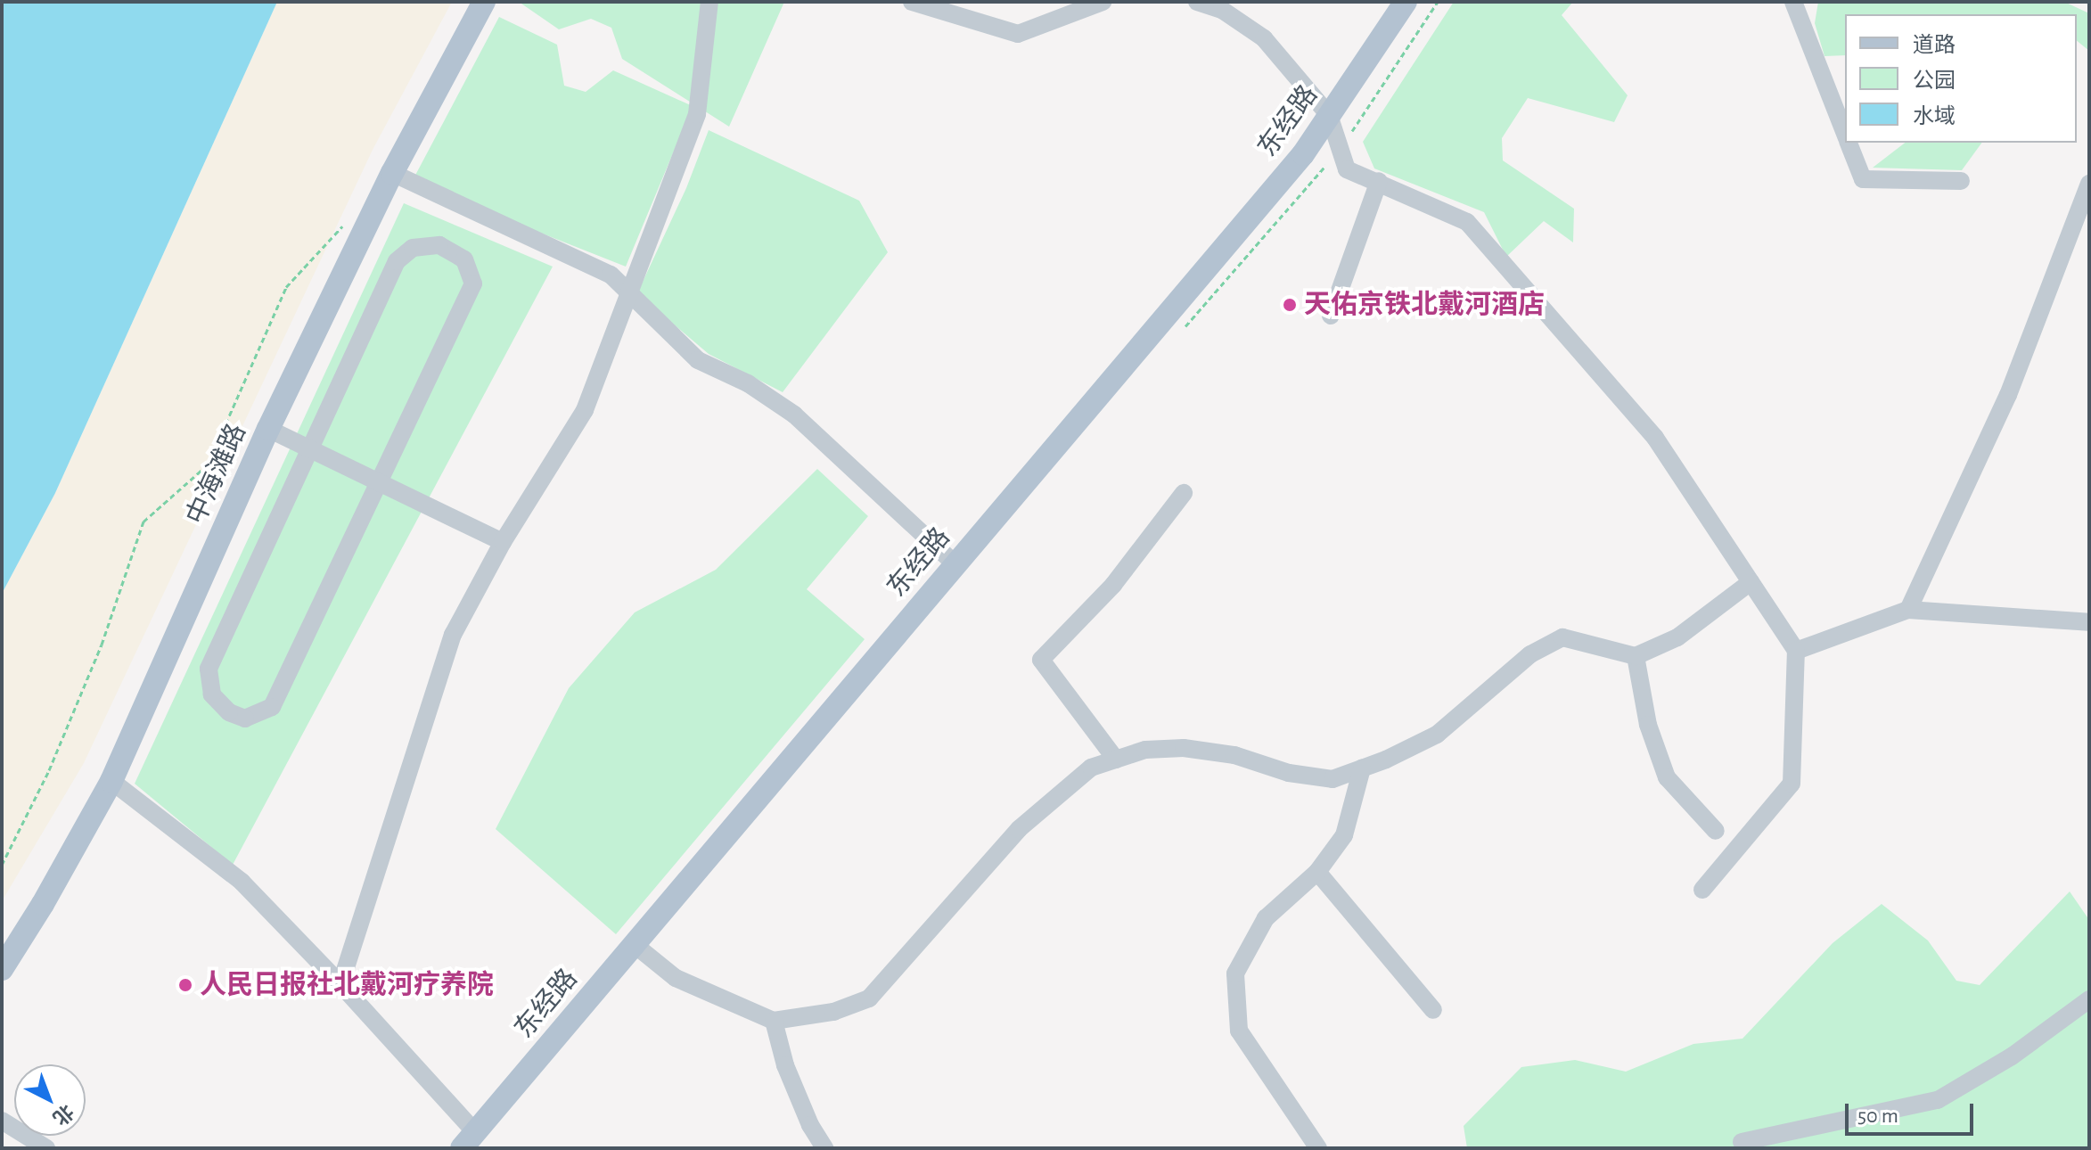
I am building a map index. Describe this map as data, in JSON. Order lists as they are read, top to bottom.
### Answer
{
  "streets": {
    "main road": ["东经路", "中海滩路"]
  },
  "places": ["天佑京铁北戴河酒店", "人民日报社北戴河疗养院"],
  "legend": ["道路", "公园", "水域"],
  "scale_bar": "50 m",
  "north": "bottom right"
}
